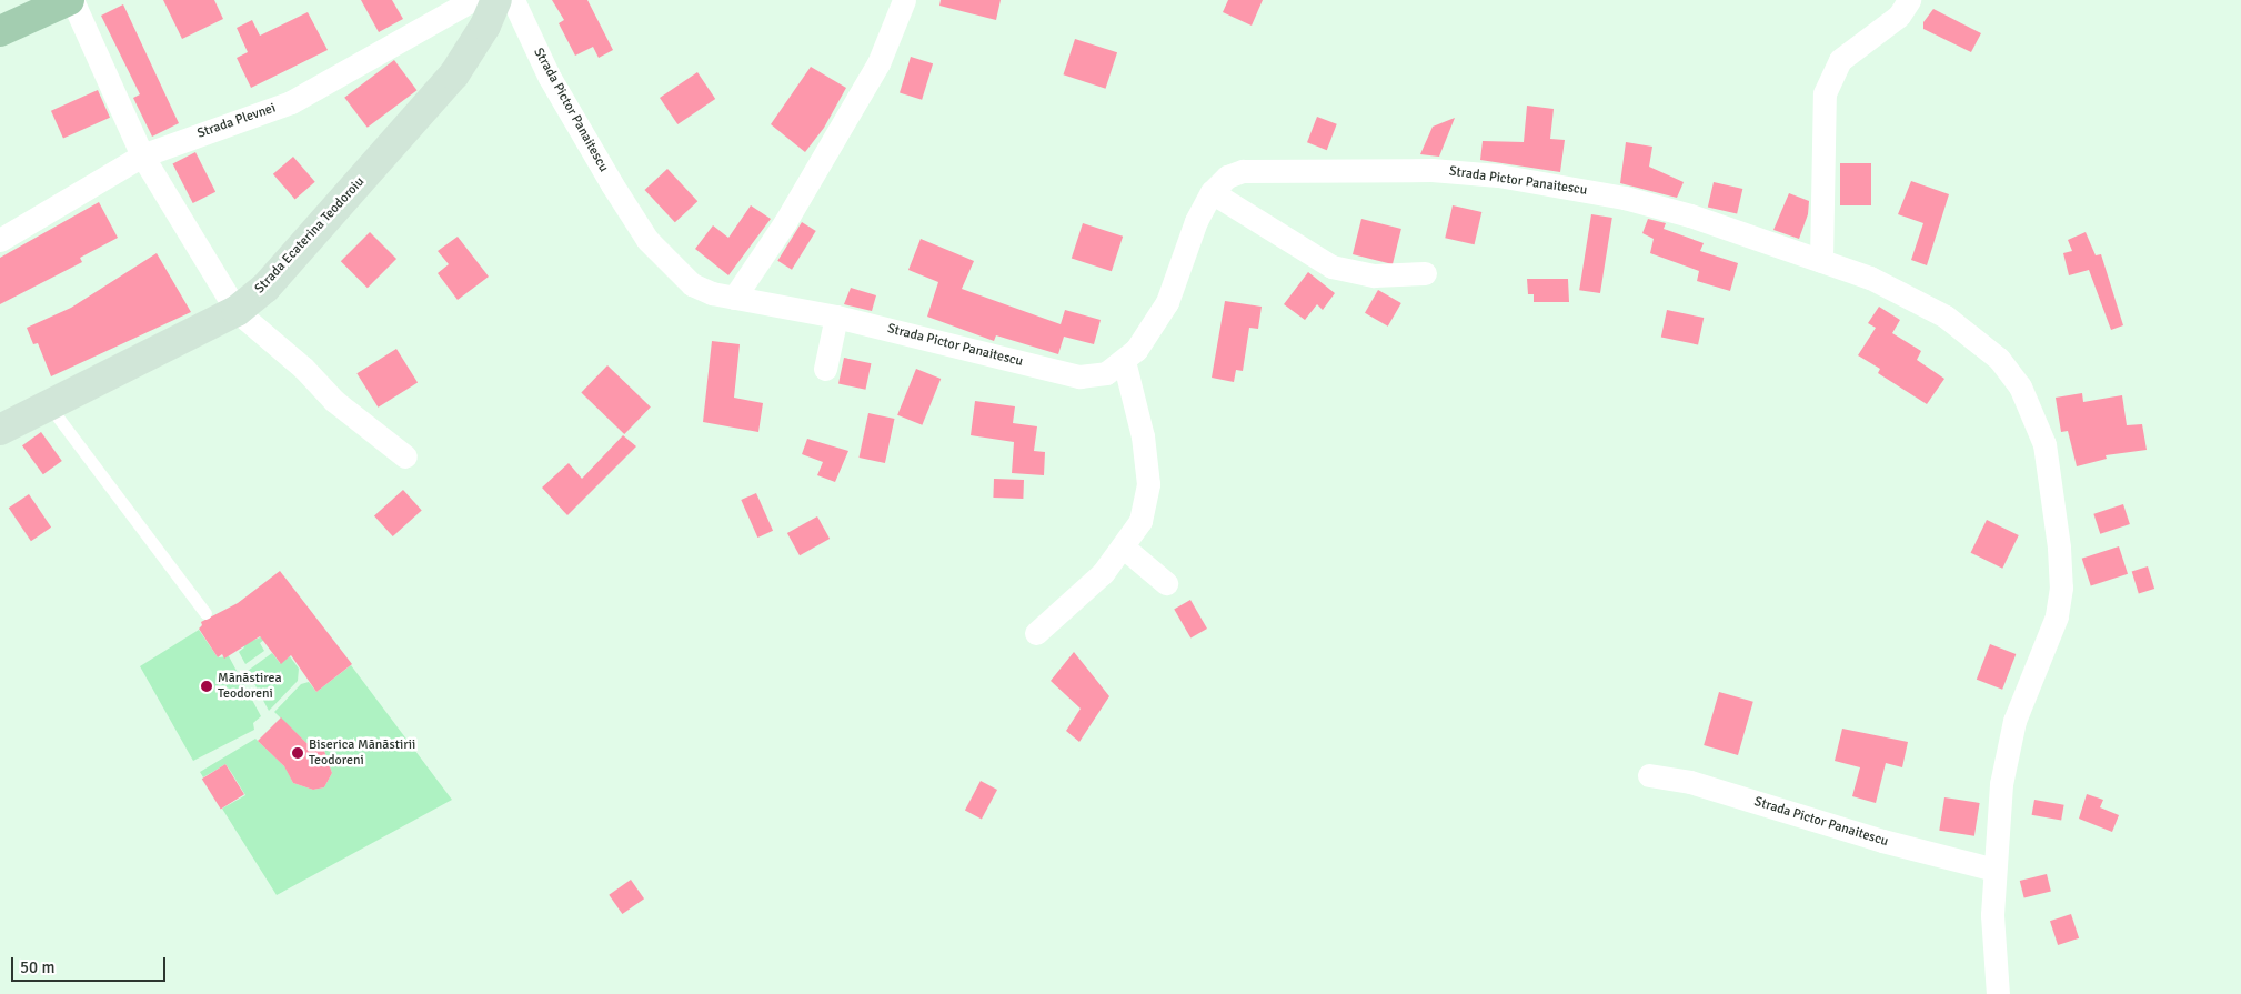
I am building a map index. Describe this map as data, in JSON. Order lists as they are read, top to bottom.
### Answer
{
  "streets": {
    "street": ["Strada Pictor Panaitescu", "Strada Plevnei", "Strada Ecaterina Teodoroiu"]
  },
  "places": ["Mănăstirea Teodoreni", "Biserica Mănăstirii Teodoreni"],
  "scale_bar": "50 m"
}
